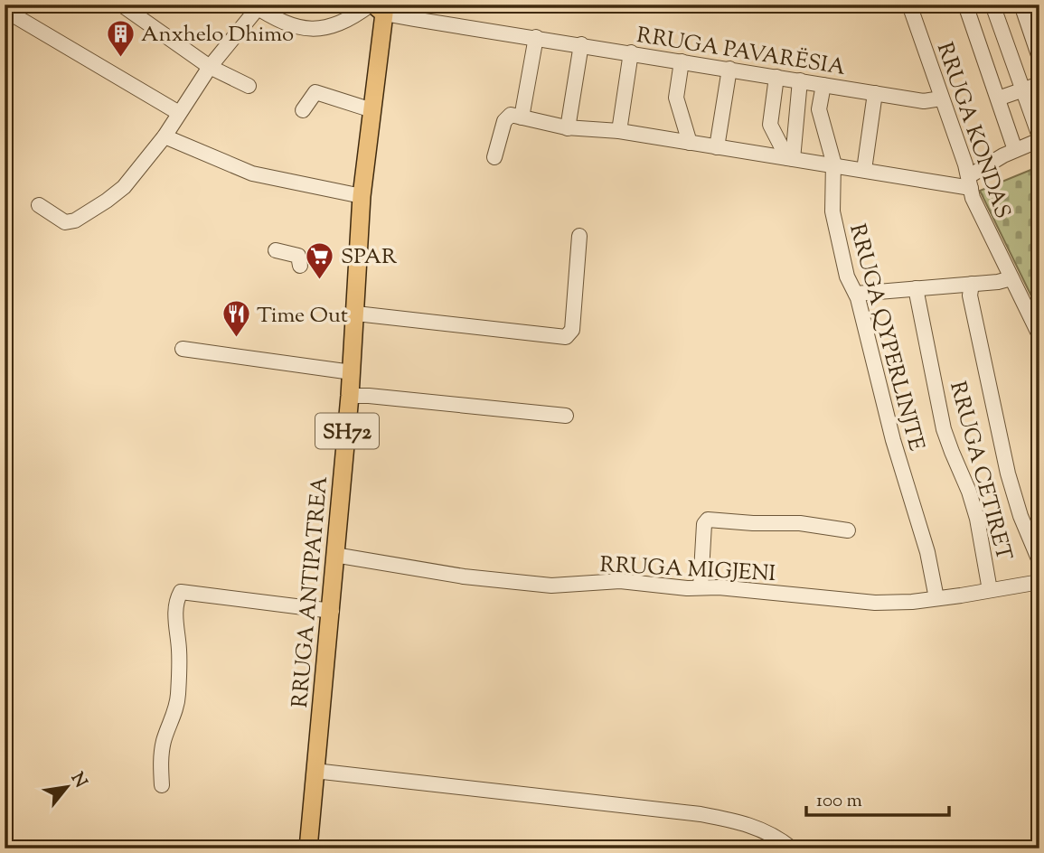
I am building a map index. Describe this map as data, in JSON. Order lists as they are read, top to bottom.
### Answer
{
  "streets": {
    "main road": ["SH72", "RRUGA ANTIPATREA"],
    "street": [
      "RRUGA PAVARËSIA",
      "RRUGA KONDAS",
      "RRUGA QYPERLINJTE",
      "RRUGA CETIRET",
      "RRUGA MIGJENI"
    ]
  },
  "crossings": [
    ["RRUGA PAVARËSIA", "RRUGA KONDAS"],
    ["RRUGA PAVARËSIA", "RRUGA QYPERLINJTE"],
    ["RRUGA PAVARËSIA", "RRUGA ANTIPATREA"],
    ["RRUGA QYPERLINJTE", "RRUGA MIGJENI"],
    ["RRUGA CETIRET", "RRUGA MIGJENI"],
    ["RRUGA MIGJENI", "RRUGA ANTIPATREA"]
  ],
  "places": {
    "building": ["Anxhelo Dhimo"],
    "supermarket": ["SPAR"],
    "restaurant": ["Time Out"]
  },
  "scale_bar": "100 m",
  "north": "top right"
}
